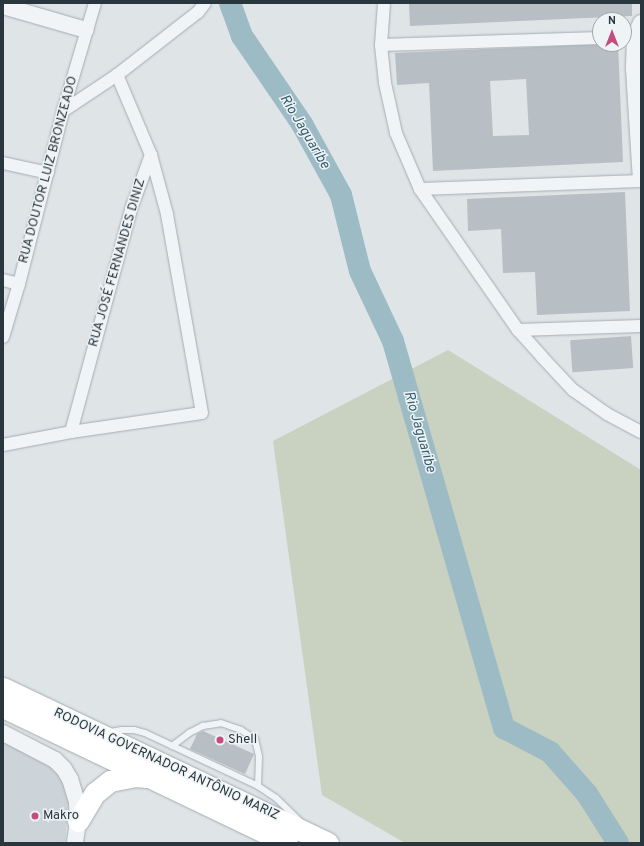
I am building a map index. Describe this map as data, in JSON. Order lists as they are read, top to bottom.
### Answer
{
  "streets": {
    "highway": ["RODOVIA GOVERNADOR ANTÔNIO MARIZ"],
    "street": ["RUA DOUTOR LUIZ BRONZEADO", "RUA JOSÉ FERNANDES DINIZ"]
  },
  "water": ["Rio Jaguaribe"],
  "places": ["Shell", "Makro"],
  "north": "top"
}
